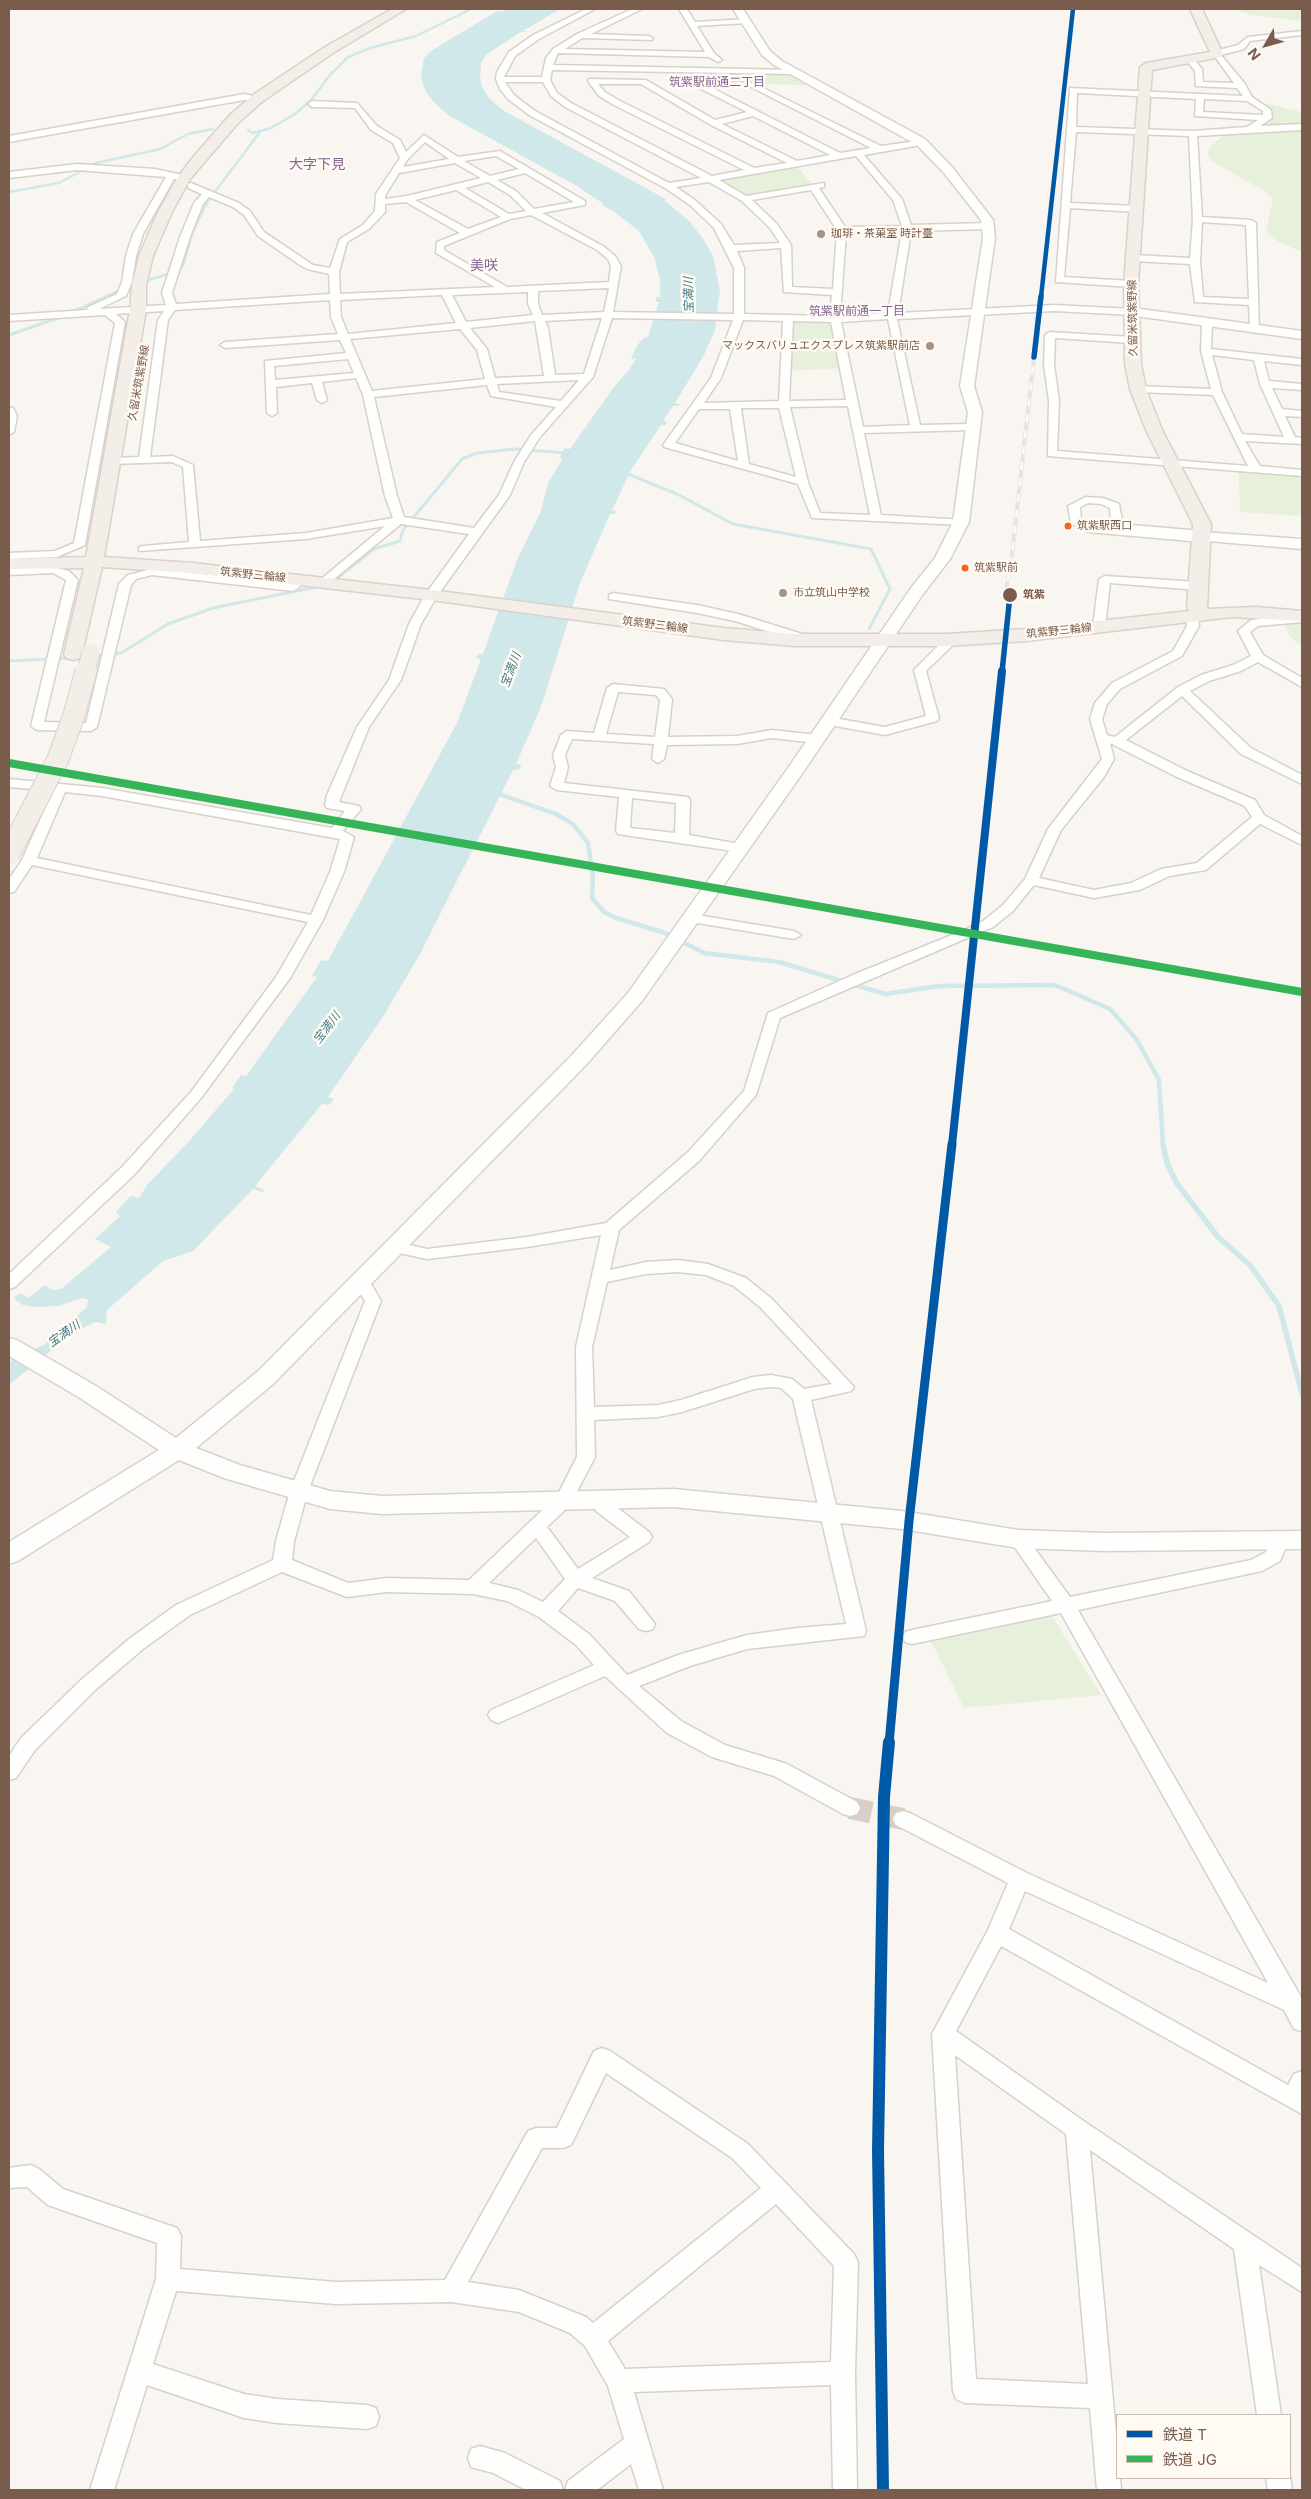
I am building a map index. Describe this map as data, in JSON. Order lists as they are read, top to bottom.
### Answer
{
  "streets": {
    "main road": ["久留米筑紫野線", "筑紫野三輪線"]
  },
  "crossings": [
    ["久留米筑紫野線", "筑紫野三輪線"]
  ],
  "districts": [
    "筑紫駅前通二丁目",
    "大字下見",
    "美咲",
    "筑紫駅前通一丁目"
  ],
  "water": ["宝満川"],
  "places": [
    "珈琲・茶菓室 時計臺",
    "マックスバリュエクスプレス筑紫駅前店",
    "筑紫駅西口",
    "筑紫駅前",
    "市立筑山中学校",
    "筑紫"
  ],
  "lines": ["rail line T", "rail line JG"],
  "legend": ["鉄道 T", "鉄道 JG"],
  "north": "bottom left"
}
